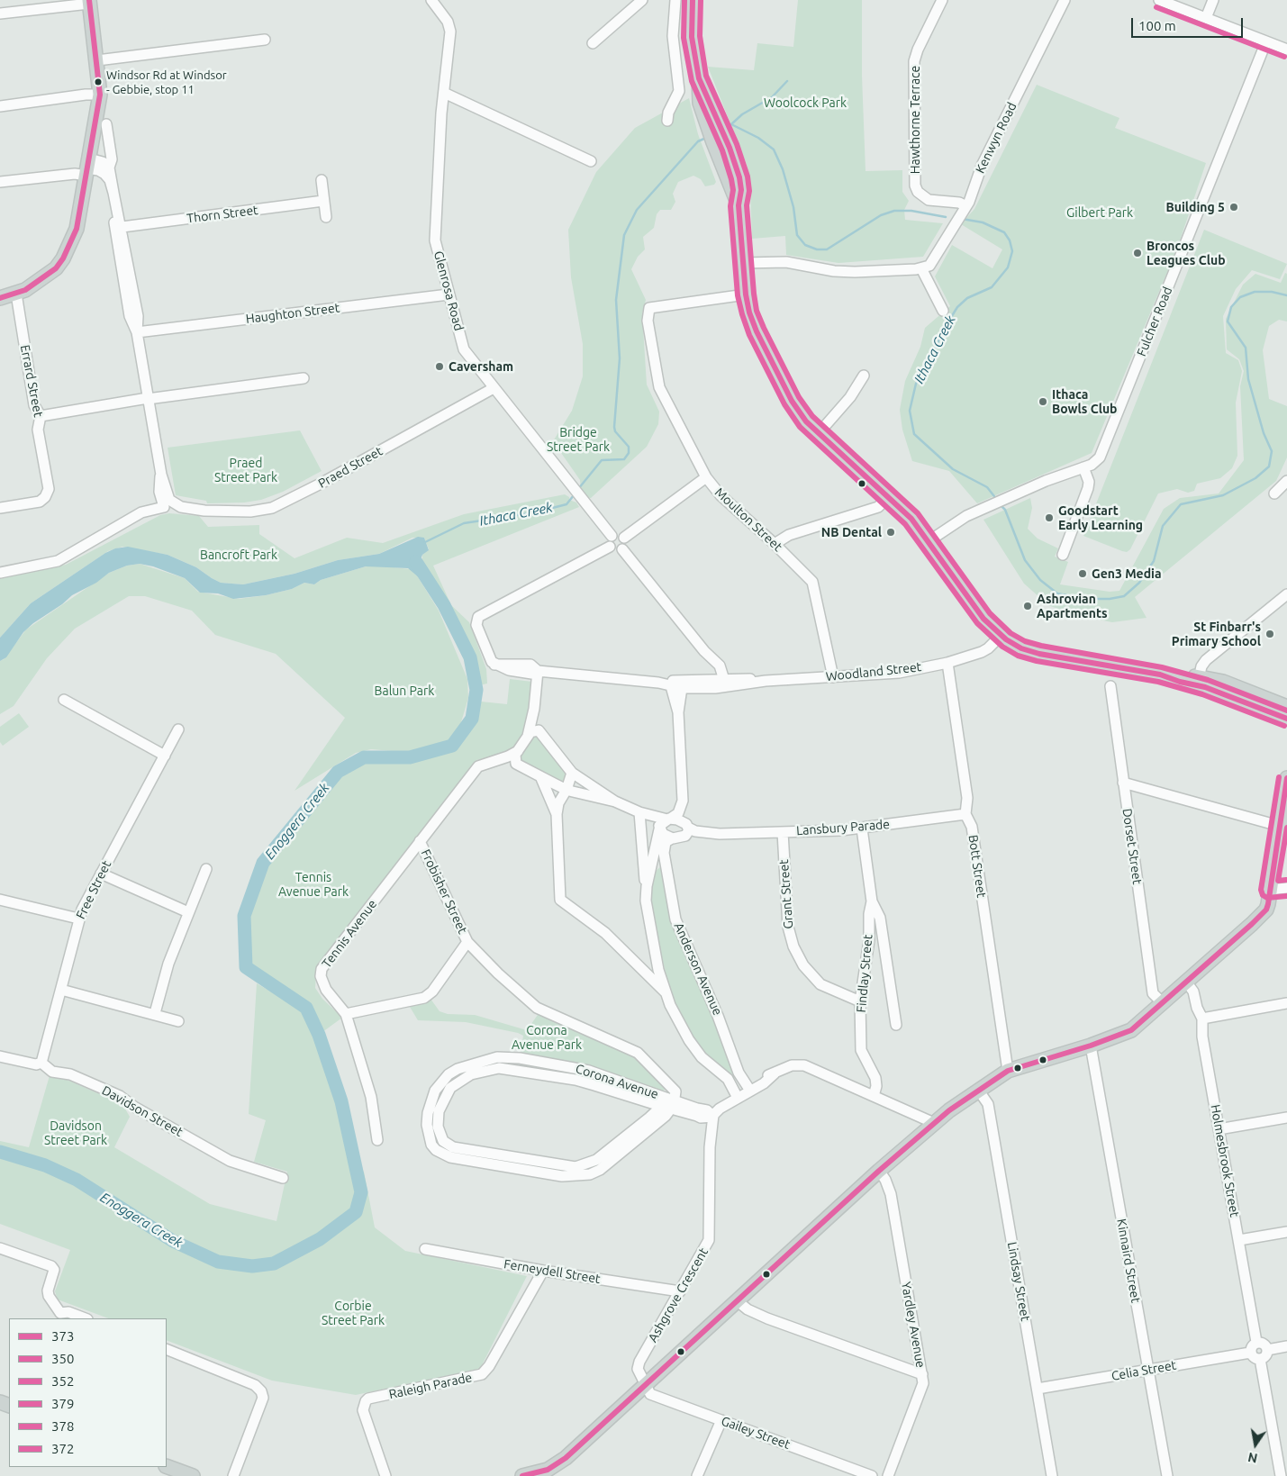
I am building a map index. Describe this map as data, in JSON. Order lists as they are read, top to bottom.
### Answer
{
  "streets": {
    "street": [
      "Hawthorne Terrace",
      "Kenwyn Road",
      "Thorn Street",
      "Glenrosa Road",
      "Haughton Street",
      "Fulcher Road",
      "Errard Street",
      "Praed Street",
      "Moulton Street",
      "Woodland Street",
      "Lansbury Parade",
      "Dorset Street",
      "Bott Street",
      "Free Street",
      "Frobisher Street",
      "Grant Street",
      "Tennis Avenue",
      "Anderson Avenue",
      "Findlay Street",
      "Corona Avenue",
      "Davidson Street",
      "Holmesbrook Street",
      "Kinnaird Street",
      "Ferneydell Street",
      "Lindsay Street",
      "Ashgrove Crescent",
      "Yardley Avenue",
      "Celia Street",
      "Raleigh Parade",
      "Gailey Street"
    ]
  },
  "crossings": [
    ["Hawthorne Terrace", "Kenwyn Road"],
    ["Glenrosa Road", "Haughton Street"],
    ["Glenrosa Road", "Praed Street"],
    ["Glenrosa Road", "Woodland Street"],
    ["Moulton Street", "Woodland Street"],
    ["Woodland Street", "Bott Street"],
    ["Lansbury Parade", "Bott Street"],
    ["Lansbury Parade", "Grant Street"],
    ["Lansbury Parade", "Anderson Avenue"],
    ["Lansbury Parade", "Findlay Street"],
    ["Free Street", "Davidson Street"],
    ["Frobisher Street", "Tennis Avenue"],
    ["Frobisher Street", "Corona Avenue"],
    ["Grant Street", "Findlay Street"],
    ["Corona Avenue", "Ashgrove Crescent"],
    ["Holmesbrook Street", "Celia Street"],
    ["Kinnaird Street", "Celia Street"],
    ["Ferneydell Street", "Ashgrove Crescent"],
    ["Ferneydell Street", "Raleigh Parade"],
    ["Lindsay Street", "Celia Street"],
    ["Ashgrove Crescent", "Gailey Street"]
  ],
  "water": ["Ithaca Creek", "Enoggera Creek"],
  "parks": [
    "Woolcock Park",
    "Gilbert Park",
    "Bridge Street Park",
    "Praed Street Park",
    "Bancroft Park",
    "Balun Park",
    "Tennis Avenue Park",
    "Corona Avenue Park",
    "Davidson Street Park",
    "Corbie Street Park"
  ],
  "places": [
    "Windsor Rd at Windsor - Gebbie, stop 11",
    "Building 5",
    "Broncos Leagues Club",
    "Caversham",
    "Ithaca Bowls Club",
    "Goodstart Early Learning",
    "NB Dental",
    "Gen3 Media",
    "Ashrovian Apartments",
    "St Finbarr's Primary School"
  ],
  "lines": [
    "transit line 373",
    "transit line 350",
    "transit line 352",
    "transit line 379",
    "transit line 378",
    "transit line 372"
  ],
  "legend": [
    "373",
    "350",
    "352",
    "379",
    "378",
    "372"
  ],
  "scale_bar": "100 m",
  "north": "bottom"
}
